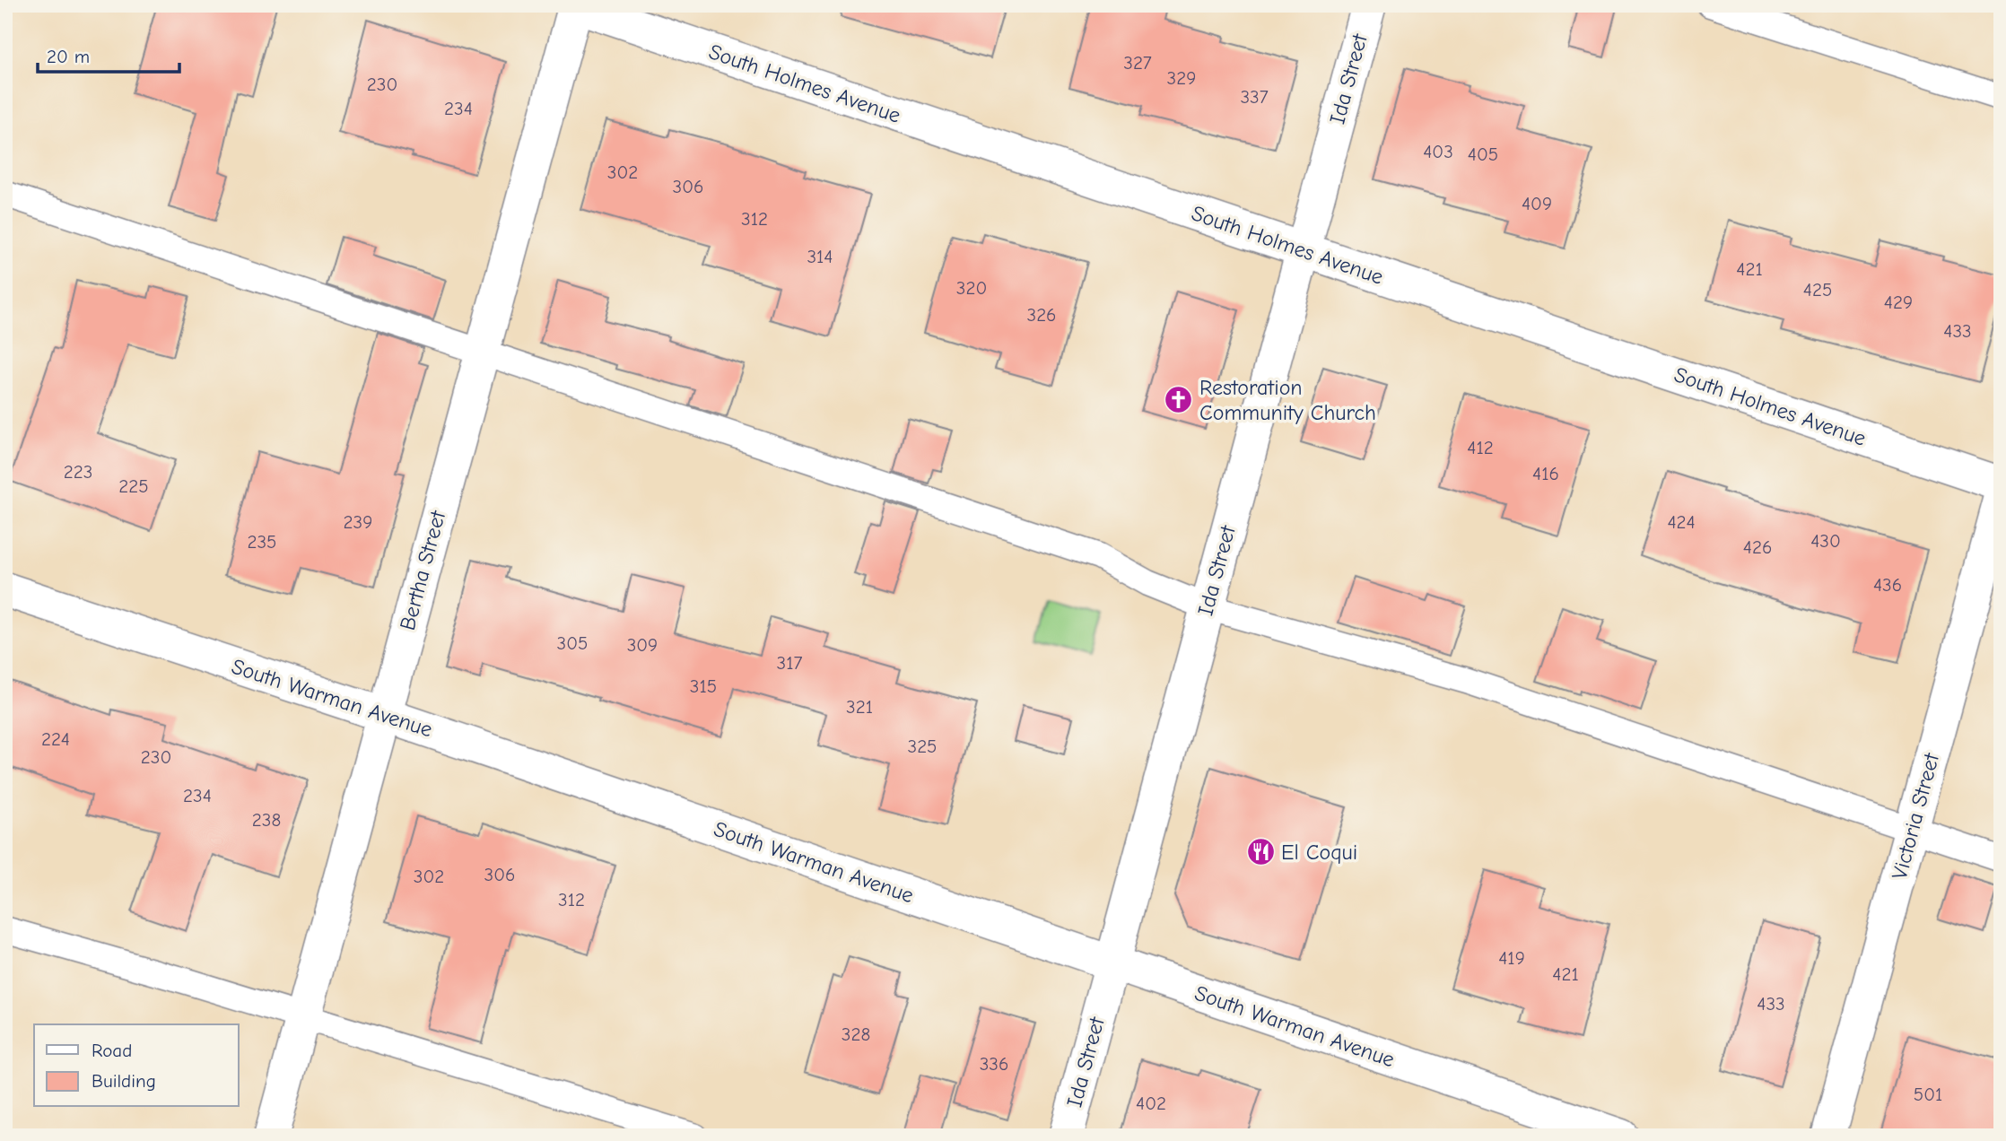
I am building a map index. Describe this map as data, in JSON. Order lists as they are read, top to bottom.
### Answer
{
  "streets": {
    "street": [
      "Ida Street",
      "South Holmes Avenue",
      "Bertha Street",
      "South Warman Avenue",
      "Victoria Street"
    ]
  },
  "crossings": [
    ["Ida Street", "South Holmes Avenue"],
    ["Ida Street", "South Warman Avenue"],
    ["South Holmes Avenue", "Bertha Street"],
    ["Bertha Street", "South Warman Avenue"]
  ],
  "places": {
    "church": ["Restoration Community Church"],
    "restaurant": ["El Coqui"]
  },
  "house_numbers": [
    "327",
    "329",
    "230",
    "337",
    "234",
    "403",
    "405",
    "302",
    "306",
    "409",
    "312",
    "314",
    "421",
    "320",
    "425",
    "429",
    "326",
    "433",
    "412",
    "223",
    "416",
    "225",
    "239",
    "424",
    "430",
    "235",
    "426",
    "436",
    "305",
    "309",
    "317",
    "315",
    "321",
    "224",
    "325",
    "230",
    "234",
    "238",
    "306",
    "302",
    "312",
    "419",
    "421",
    "433",
    "328",
    "336",
    "501",
    "402"
  ],
  "legend": ["Road", "Building"],
  "scale_bar": "20 m"
}
